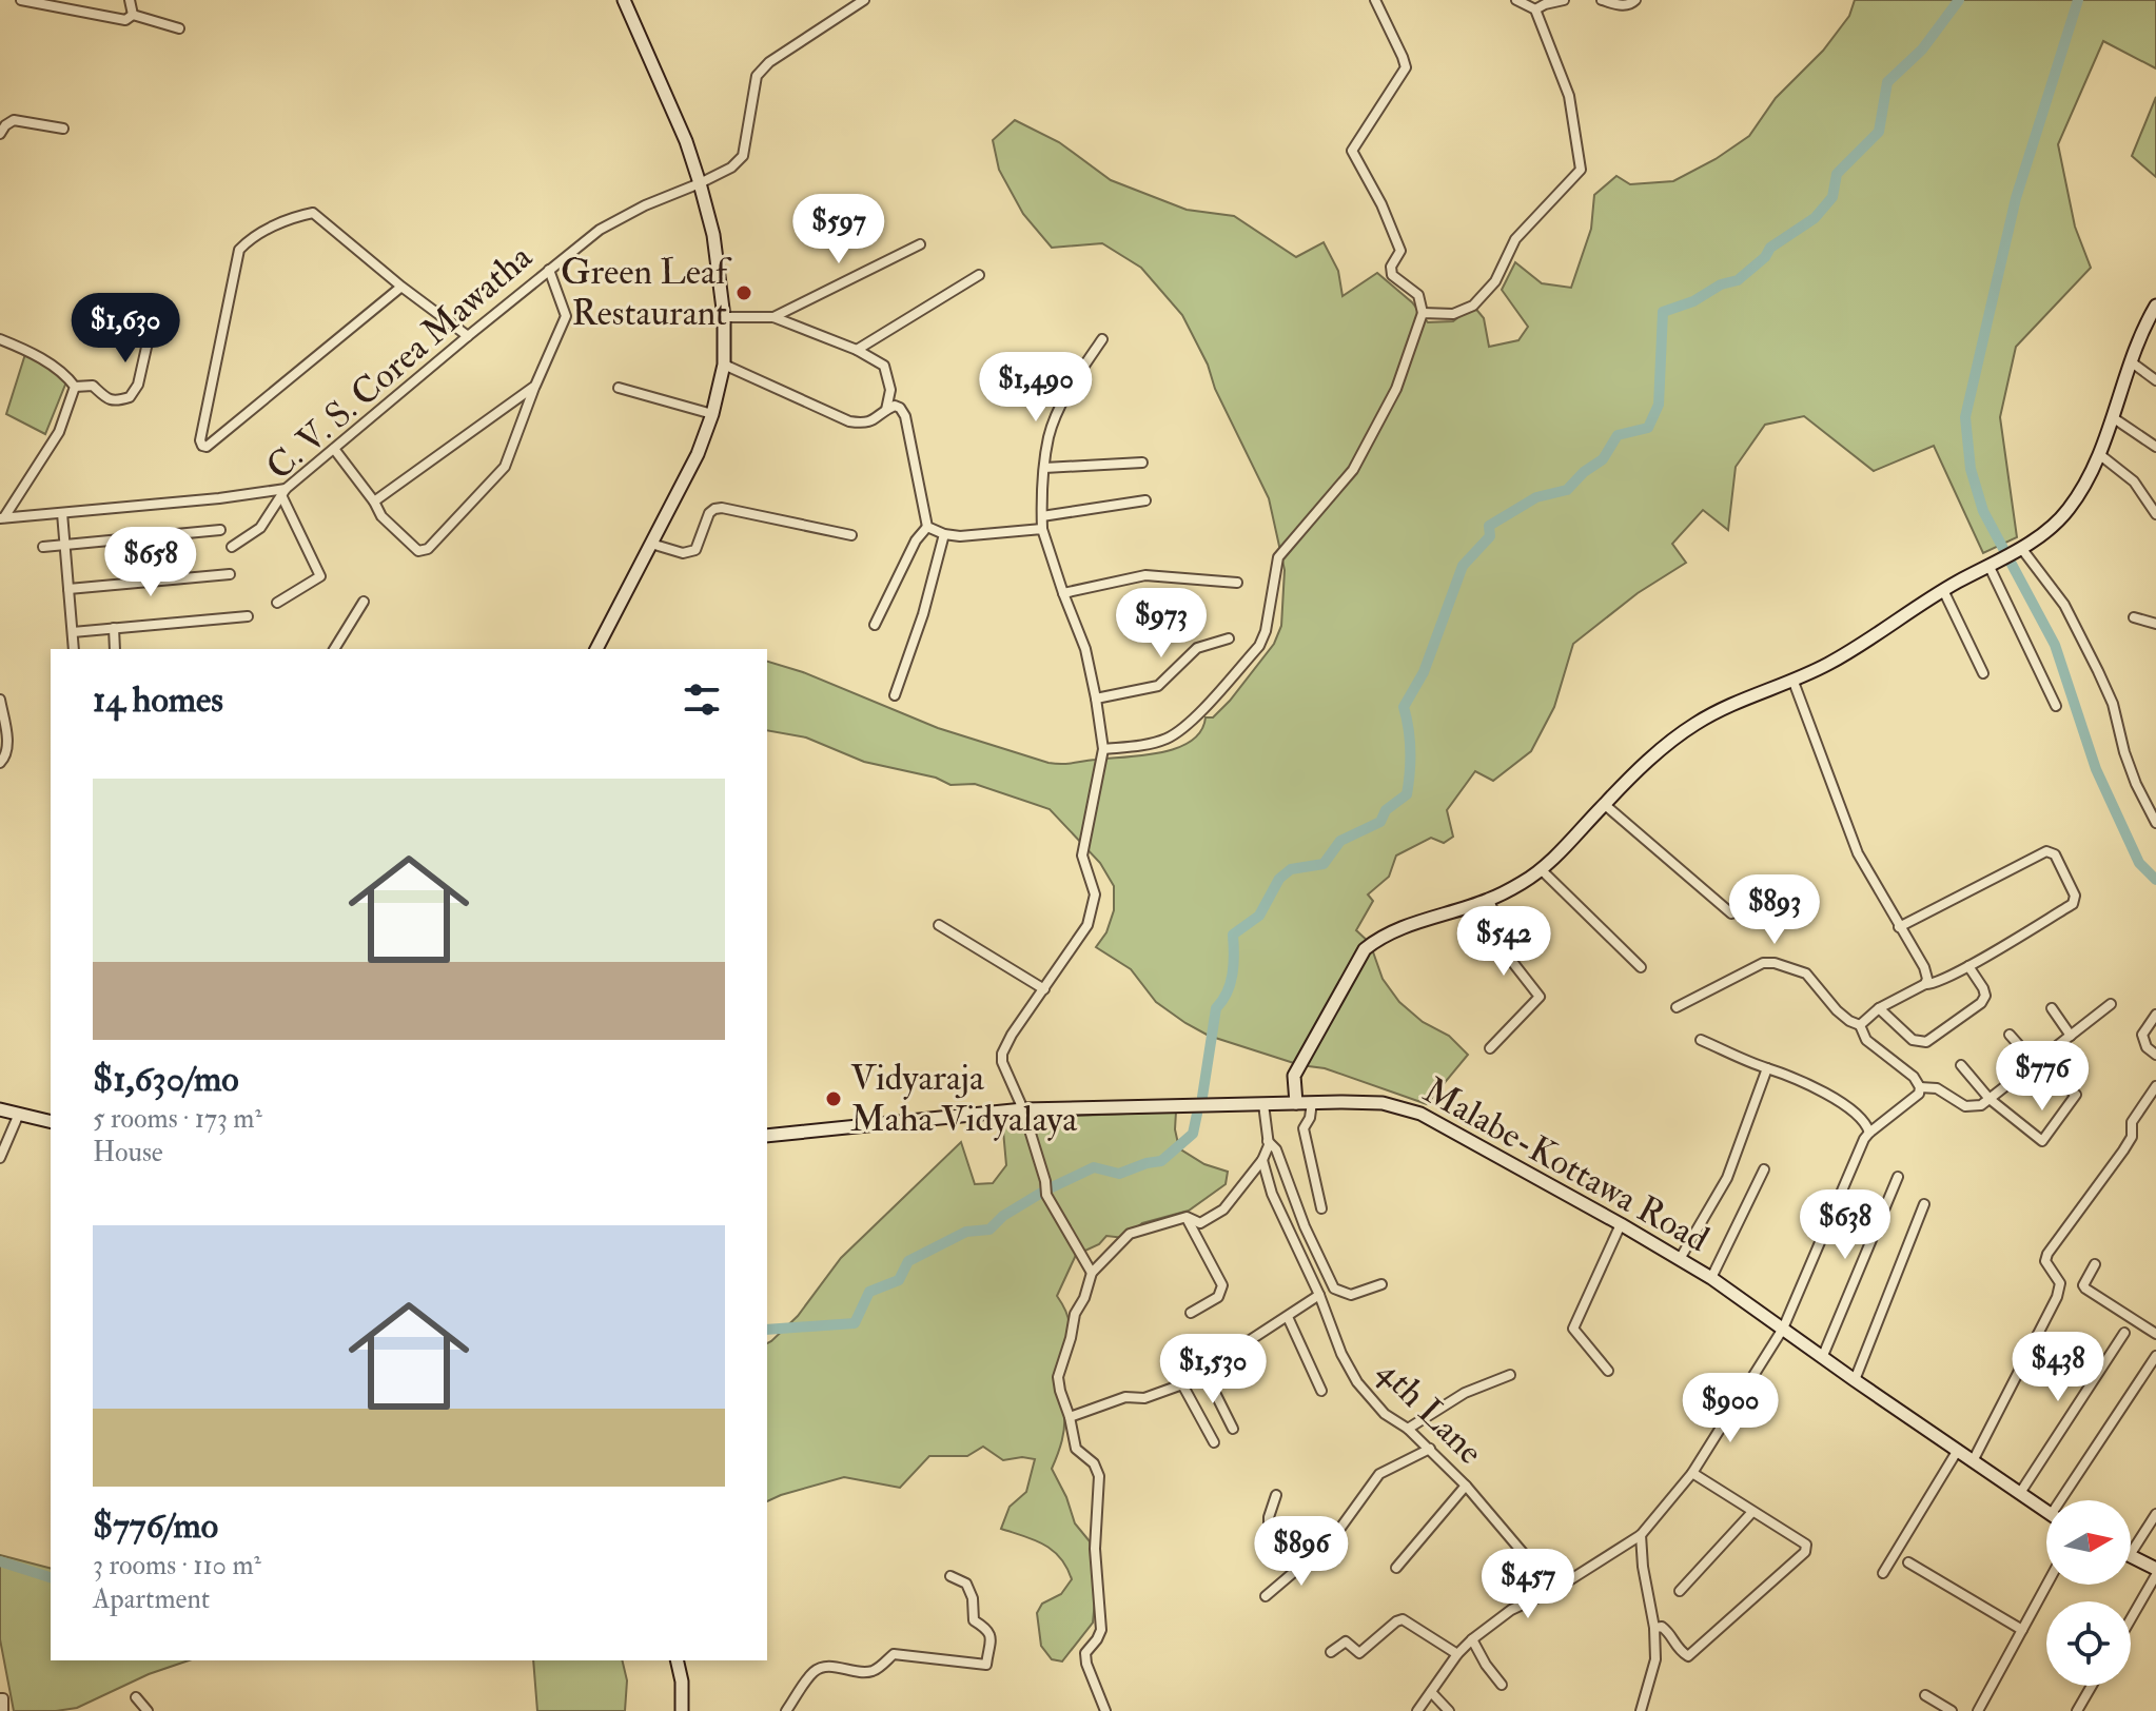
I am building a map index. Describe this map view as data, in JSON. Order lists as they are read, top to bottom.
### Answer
{
  "streets": {
    "main road": ["Malabe-Kottawa Road"],
    "street": ["C. V. S. Corea Mawatha", "4th Lane"]
  },
  "places": ["Green Leaf Restaurant", "Vidyaraja Maha Vidyalaya"],
  "north": "right",
  "page": {
    "price": [
      "$597",
      "$1,630",
      "$1,490",
      "$658",
      "$973",
      "$893",
      "$542",
      "$776",
      "$638",
      "$438",
      "$1,530",
      "$900",
      "$896",
      "$457"
    ],
    "heading": "14 homes",
    "list": [
      {
        "name": "$1,630/mo",
        "note": "5 rooms · 173 m² · House"
      },
      {
        "name": "$776/mo",
        "note": "3 rooms · 110 m² · Apartment"
      }
    ]
  }
}
